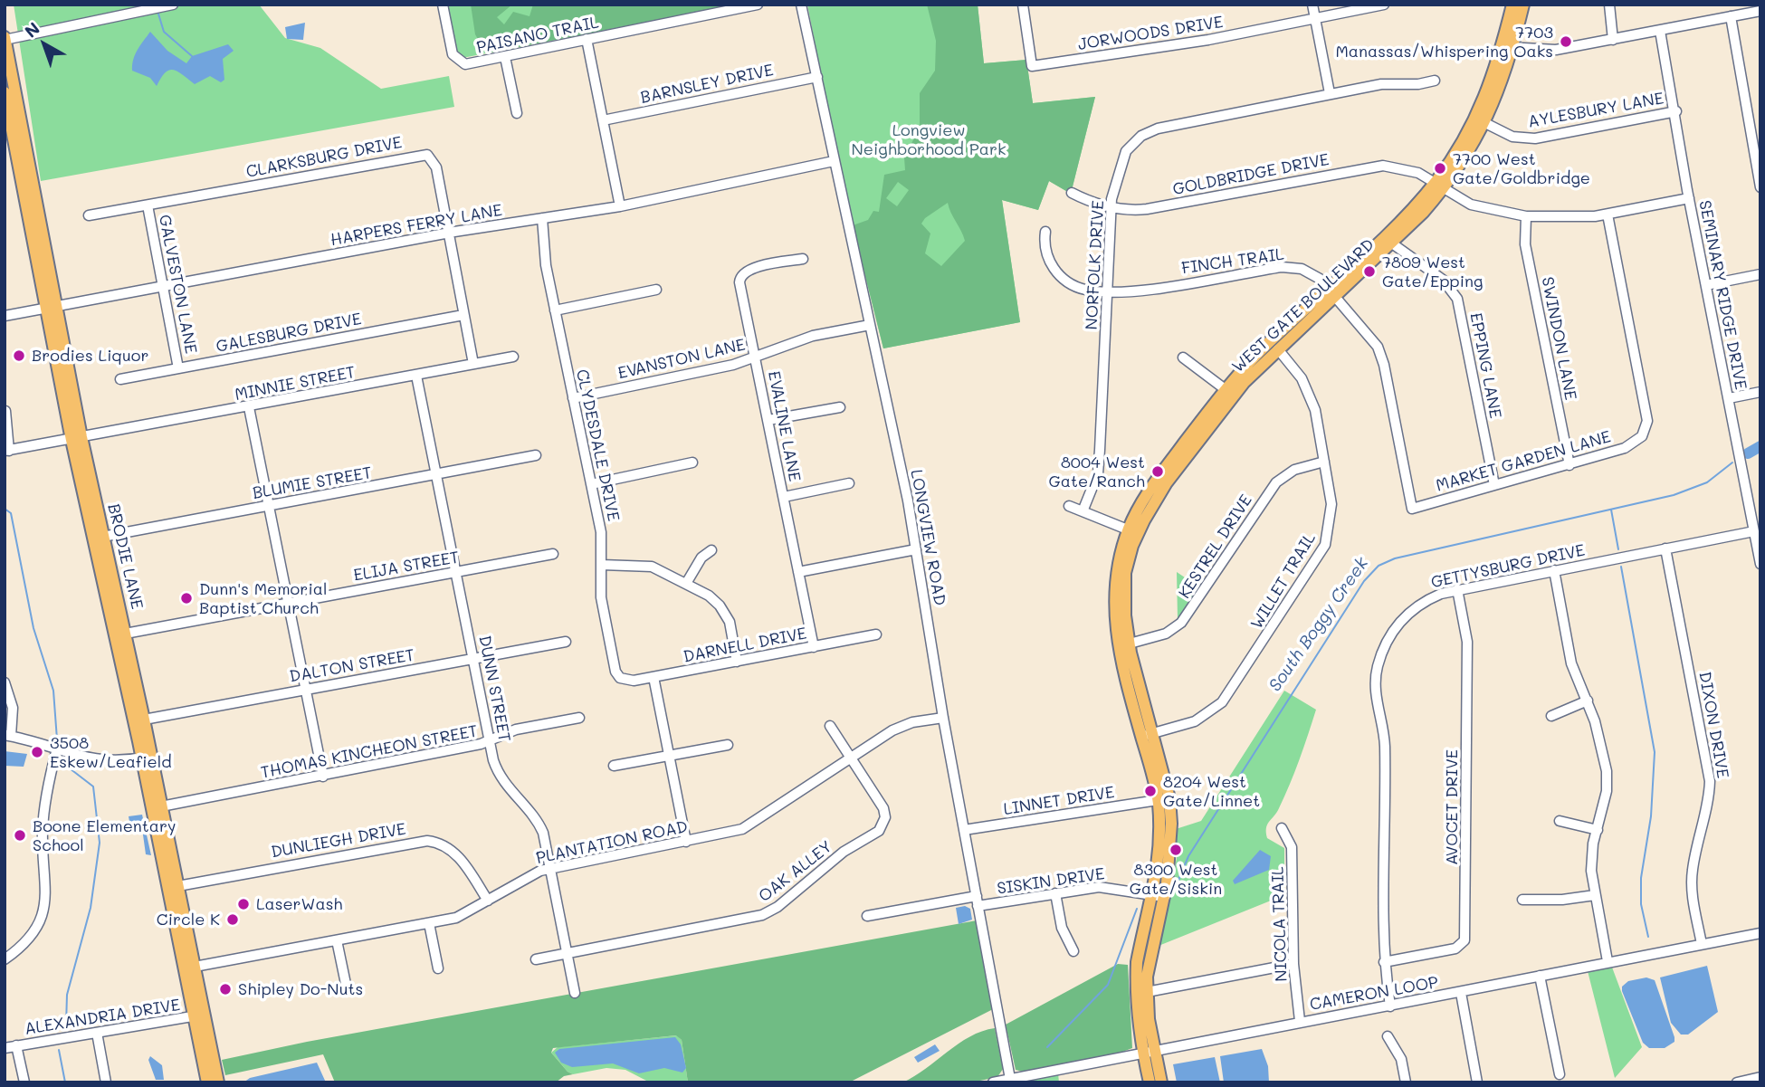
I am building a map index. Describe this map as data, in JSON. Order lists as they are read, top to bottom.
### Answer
{
  "streets": {
    "main road": ["WEST GATE BOULEVARD", "BRODIE LANE"],
    "street": [
      "JORWOODS DRIVE",
      "PAISANO TRAIL",
      "BARNSLEY DRIVE",
      "AYLESBURY LANE",
      "CLARKSBURG DRIVE",
      "GOLDBRIDGE DRIVE",
      "HARPERS FERRY LANE",
      "FINCH TRAIL",
      "NORFOLK DRIVE",
      "GALVESTON LANE",
      "SEMINARY RIDGE DRIVE",
      "GALESBURG DRIVE",
      "SWINDON LANE",
      "EVANSTON LANE",
      "EPPING LANE",
      "MINNIE STREET",
      "EVALINE LANE",
      "CLYDESDALE DRIVE",
      "MARKET GARDEN LANE",
      "BLUMIE STREET",
      "LONGVIEW ROAD",
      "KESTREL DRIVE",
      "ELIJA STREET",
      "GETTYSBURG DRIVE",
      "WILLET TRAIL",
      "DARNELL DRIVE",
      "DALTON STREET",
      "DUNN STREET",
      "DIXON DRIVE",
      "THOMAS KINCHEON STREET",
      "LINNET DRIVE",
      "AVOCET DRIVE",
      "DUNLIEGH DRIVE",
      "PLANTATION ROAD",
      "OAK ALLEY",
      "SISKIN DRIVE",
      "NICOLA TRAIL",
      "CAMERON LOOP",
      "ALEXANDRIA DRIVE"
    ]
  },
  "crossings": [
    ["BARNSLEY DRIVE", "LONGVIEW ROAD"],
    ["AYLESBURY LANE", "SEMINARY RIDGE DRIVE"],
    ["AYLESBURY LANE", "WEST GATE BOULEVARD"],
    ["CLARKSBURG DRIVE", "HARPERS FERRY LANE"],
    ["CLARKSBURG DRIVE", "GALVESTON LANE"],
    ["CLARKSBURG DRIVE", "GALESBURG DRIVE"],
    ["CLARKSBURG DRIVE", "MINNIE STREET"],
    ["GOLDBRIDGE DRIVE", "NORFOLK DRIVE"],
    ["GOLDBRIDGE DRIVE", "SEMINARY RIDGE DRIVE"],
    ["GOLDBRIDGE DRIVE", "WEST GATE BOULEVARD"],
    ["GOLDBRIDGE DRIVE", "SWINDON LANE"],
    ["GOLDBRIDGE DRIVE", "MARKET GARDEN LANE"],
    ["HARPERS FERRY LANE", "GALVESTON LANE"],
    ["HARPERS FERRY LANE", "CLYDESDALE DRIVE"],
    ["HARPERS FERRY LANE", "LONGVIEW ROAD"],
    ["HARPERS FERRY LANE", "BRODIE LANE"],
    ["FINCH TRAIL", "NORFOLK DRIVE"],
    ["FINCH TRAIL", "WEST GATE BOULEVARD"],
    ["FINCH TRAIL", "MARKET GARDEN LANE"],
    ["GALVESTON LANE", "GALESBURG DRIVE"],
    ["SEMINARY RIDGE DRIVE", "GETTYSBURG DRIVE"],
    ["WEST GATE BOULEVARD", "EPPING LANE"],
    ["WEST GATE BOULEVARD", "KESTREL DRIVE"],
    ["WEST GATE BOULEVARD", "WILLET TRAIL"],
    ["WEST GATE BOULEVARD", "LINNET DRIVE"],
    ["WEST GATE BOULEVARD", "SISKIN DRIVE"],
    ["WEST GATE BOULEVARD", "CAMERON LOOP"],
    ["SWINDON LANE", "MARKET GARDEN LANE"],
    ["EVANSTON LANE", "EVALINE LANE"],
    ["EVANSTON LANE", "CLYDESDALE DRIVE"],
    ["EVANSTON LANE", "LONGVIEW ROAD"],
    ["EPPING LANE", "MARKET GARDEN LANE"],
    ["MINNIE STREET", "BRODIE LANE"],
    ["MINNIE STREET", "DUNN STREET"],
    ["EVALINE LANE", "DARNELL DRIVE"],
    ["CLYDESDALE DRIVE", "DARNELL DRIVE"],
    ["BLUMIE STREET", "BRODIE LANE"],
    ["BLUMIE STREET", "DUNN STREET"],
    ["LONGVIEW ROAD", "LINNET DRIVE"],
    ["LONGVIEW ROAD", "PLANTATION ROAD"],
    ["LONGVIEW ROAD", "SISKIN DRIVE"],
    ["LONGVIEW ROAD", "CAMERON LOOP"],
    ["KESTREL DRIVE", "WILLET TRAIL"],
    ["BRODIE LANE", "ELIJA STREET"],
    ["BRODIE LANE", "DALTON STREET"],
    ["BRODIE LANE", "THOMAS KINCHEON STREET"],
    ["BRODIE LANE", "DUNLIEGH DRIVE"],
    ["BRODIE LANE", "PLANTATION ROAD"],
    ["BRODIE LANE", "ALEXANDRIA DRIVE"],
    ["ELIJA STREET", "DUNN STREET"],
    ["GETTYSBURG DRIVE", "DIXON DRIVE"],
    ["GETTYSBURG DRIVE", "AVOCET DRIVE"],
    ["GETTYSBURG DRIVE", "CAMERON LOOP"],
    ["DALTON STREET", "DUNN STREET"],
    ["DUNN STREET", "THOMAS KINCHEON STREET"],
    ["DUNN STREET", "PLANTATION ROAD"],
    ["DUNN STREET", "OAK ALLEY"],
    ["DIXON DRIVE", "CAMERON LOOP"],
    ["DUNLIEGH DRIVE", "PLANTATION ROAD"],
    ["PLANTATION ROAD", "OAK ALLEY"],
    ["NICOLA TRAIL", "CAMERON LOOP"]
  ],
  "water": ["South Boggy Creek"],
  "parks": ["Longview Neighborhood Park"],
  "places": [
    "7703 Manassas/Whispering Oaks",
    "7700 West Gate/Goldbridge",
    "7809 West Gate/Epping",
    "Brodies Liquor",
    "8004 West Gate/Ranch",
    "Dunn's Memorial Baptist Church",
    "3508 Eskew/Leafield",
    "8204 West Gate/Linnet",
    "Boone Elementary School",
    "8300 West Gate/Siskin",
    "LaserWash",
    "Circle K",
    "Shipley Do-Nuts"
  ],
  "north": "top left"
}
